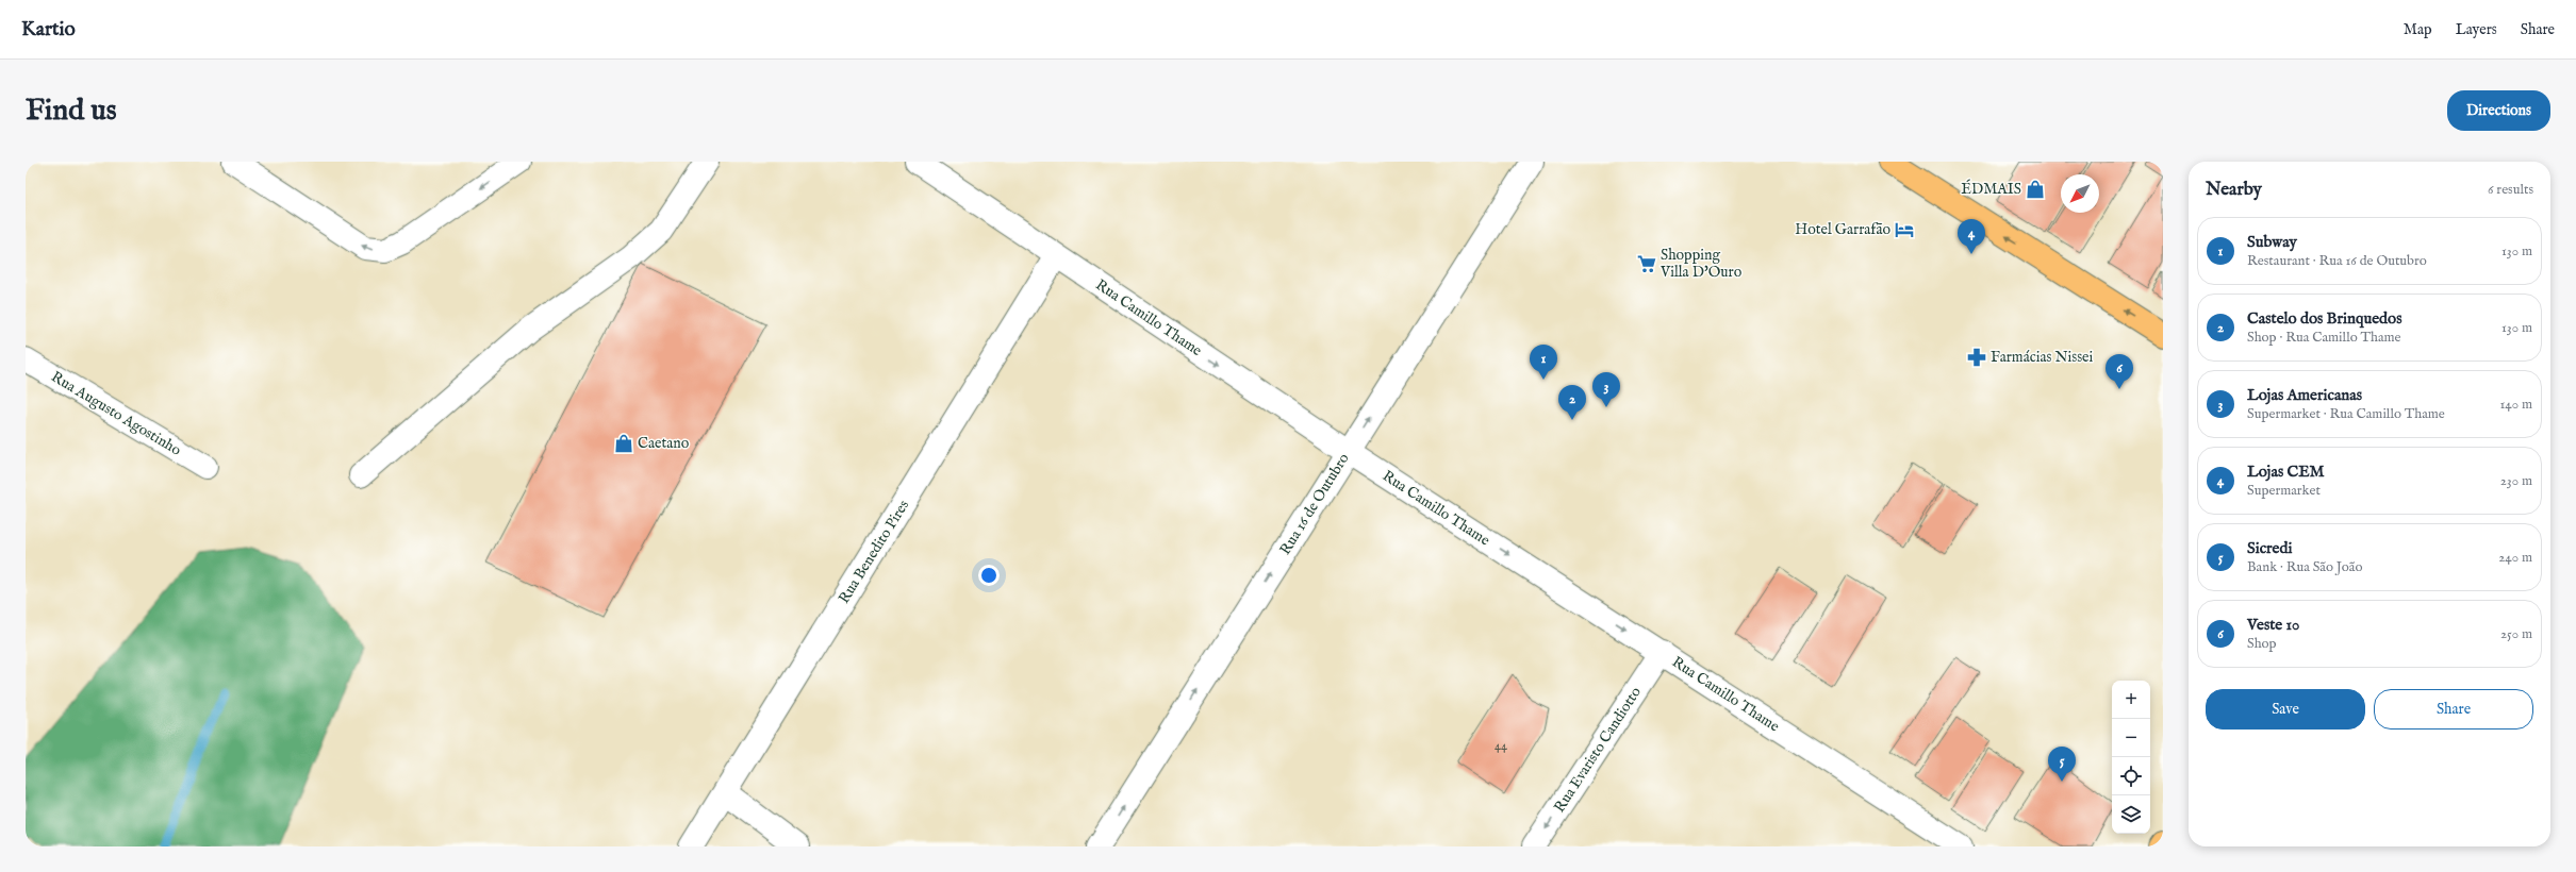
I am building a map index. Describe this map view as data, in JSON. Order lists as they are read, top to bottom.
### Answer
{
  "streets": {
    "street": [
      "Rua Camillo Thame",
      "Rua Augusto Agostinho",
      "Rua 16 de Outubro",
      "Rua Benedito Pires",
      "Rua Evaristo Candiotto"
    ]
  },
  "crossings": [
    ["Rua Camillo Thame", "Rua 16 de Outubro"],
    ["Rua Camillo Thame", "Rua Benedito Pires"],
    ["Rua Camillo Thame", "Rua Evaristo Candiotto"]
  ],
  "one_way": ["Rua Camillo Thame", "Rua 16 de Outubro", "Rua Evaristo Candiotto"],
  "places": {
    "shop": ["ÉDMAIS", "Caetano"],
    "hotel": ["Hotel Garrafão"],
    "supermarket": ["Shopping Villa D'Ouro"],
    "pharmacy": ["Farmácias Nissei"]
  },
  "house_numbers": ["44"],
  "north": "bottom left",
  "page": {
    "header": "Kartio",
    "nav": ["Map", "Layers", "Share"],
    "buttons": [
      "Directions",
      ["Save", "Share"]
    ],
    "title": "Find us",
    "heading": ["Nearby", "6 results"],
    "list": [
      {
        "mark": "1",
        "name": "Subway",
        "note": "Restaurant · Rua 16 de Outubro",
        "value": "130 m"
      },
      {
        "mark": "2",
        "name": "Castelo dos Brinquedos",
        "note": "Shop · Rua Camillo Thame",
        "value": "130 m"
      },
      {
        "mark": "3",
        "name": "Lojas Americanas",
        "note": "Supermarket · Rua Camillo Thame",
        "value": "140 m"
      },
      {
        "mark": "4",
        "name": "Lojas CEM",
        "note": "Supermarket",
        "value": "230 m"
      },
      {
        "mark": "5",
        "name": "Sicredi",
        "note": "Bank · Rua São João",
        "value": "240 m"
      },
      {
        "mark": "6",
        "name": "Veste 10",
        "note": "Shop",
        "value": "250 m"
      }
    ],
    "pins": [
      "4",
      "1",
      "6",
      "3",
      "2",
      "5"
    ],
    "map_buttons": ["+", "−"]
  }
}
